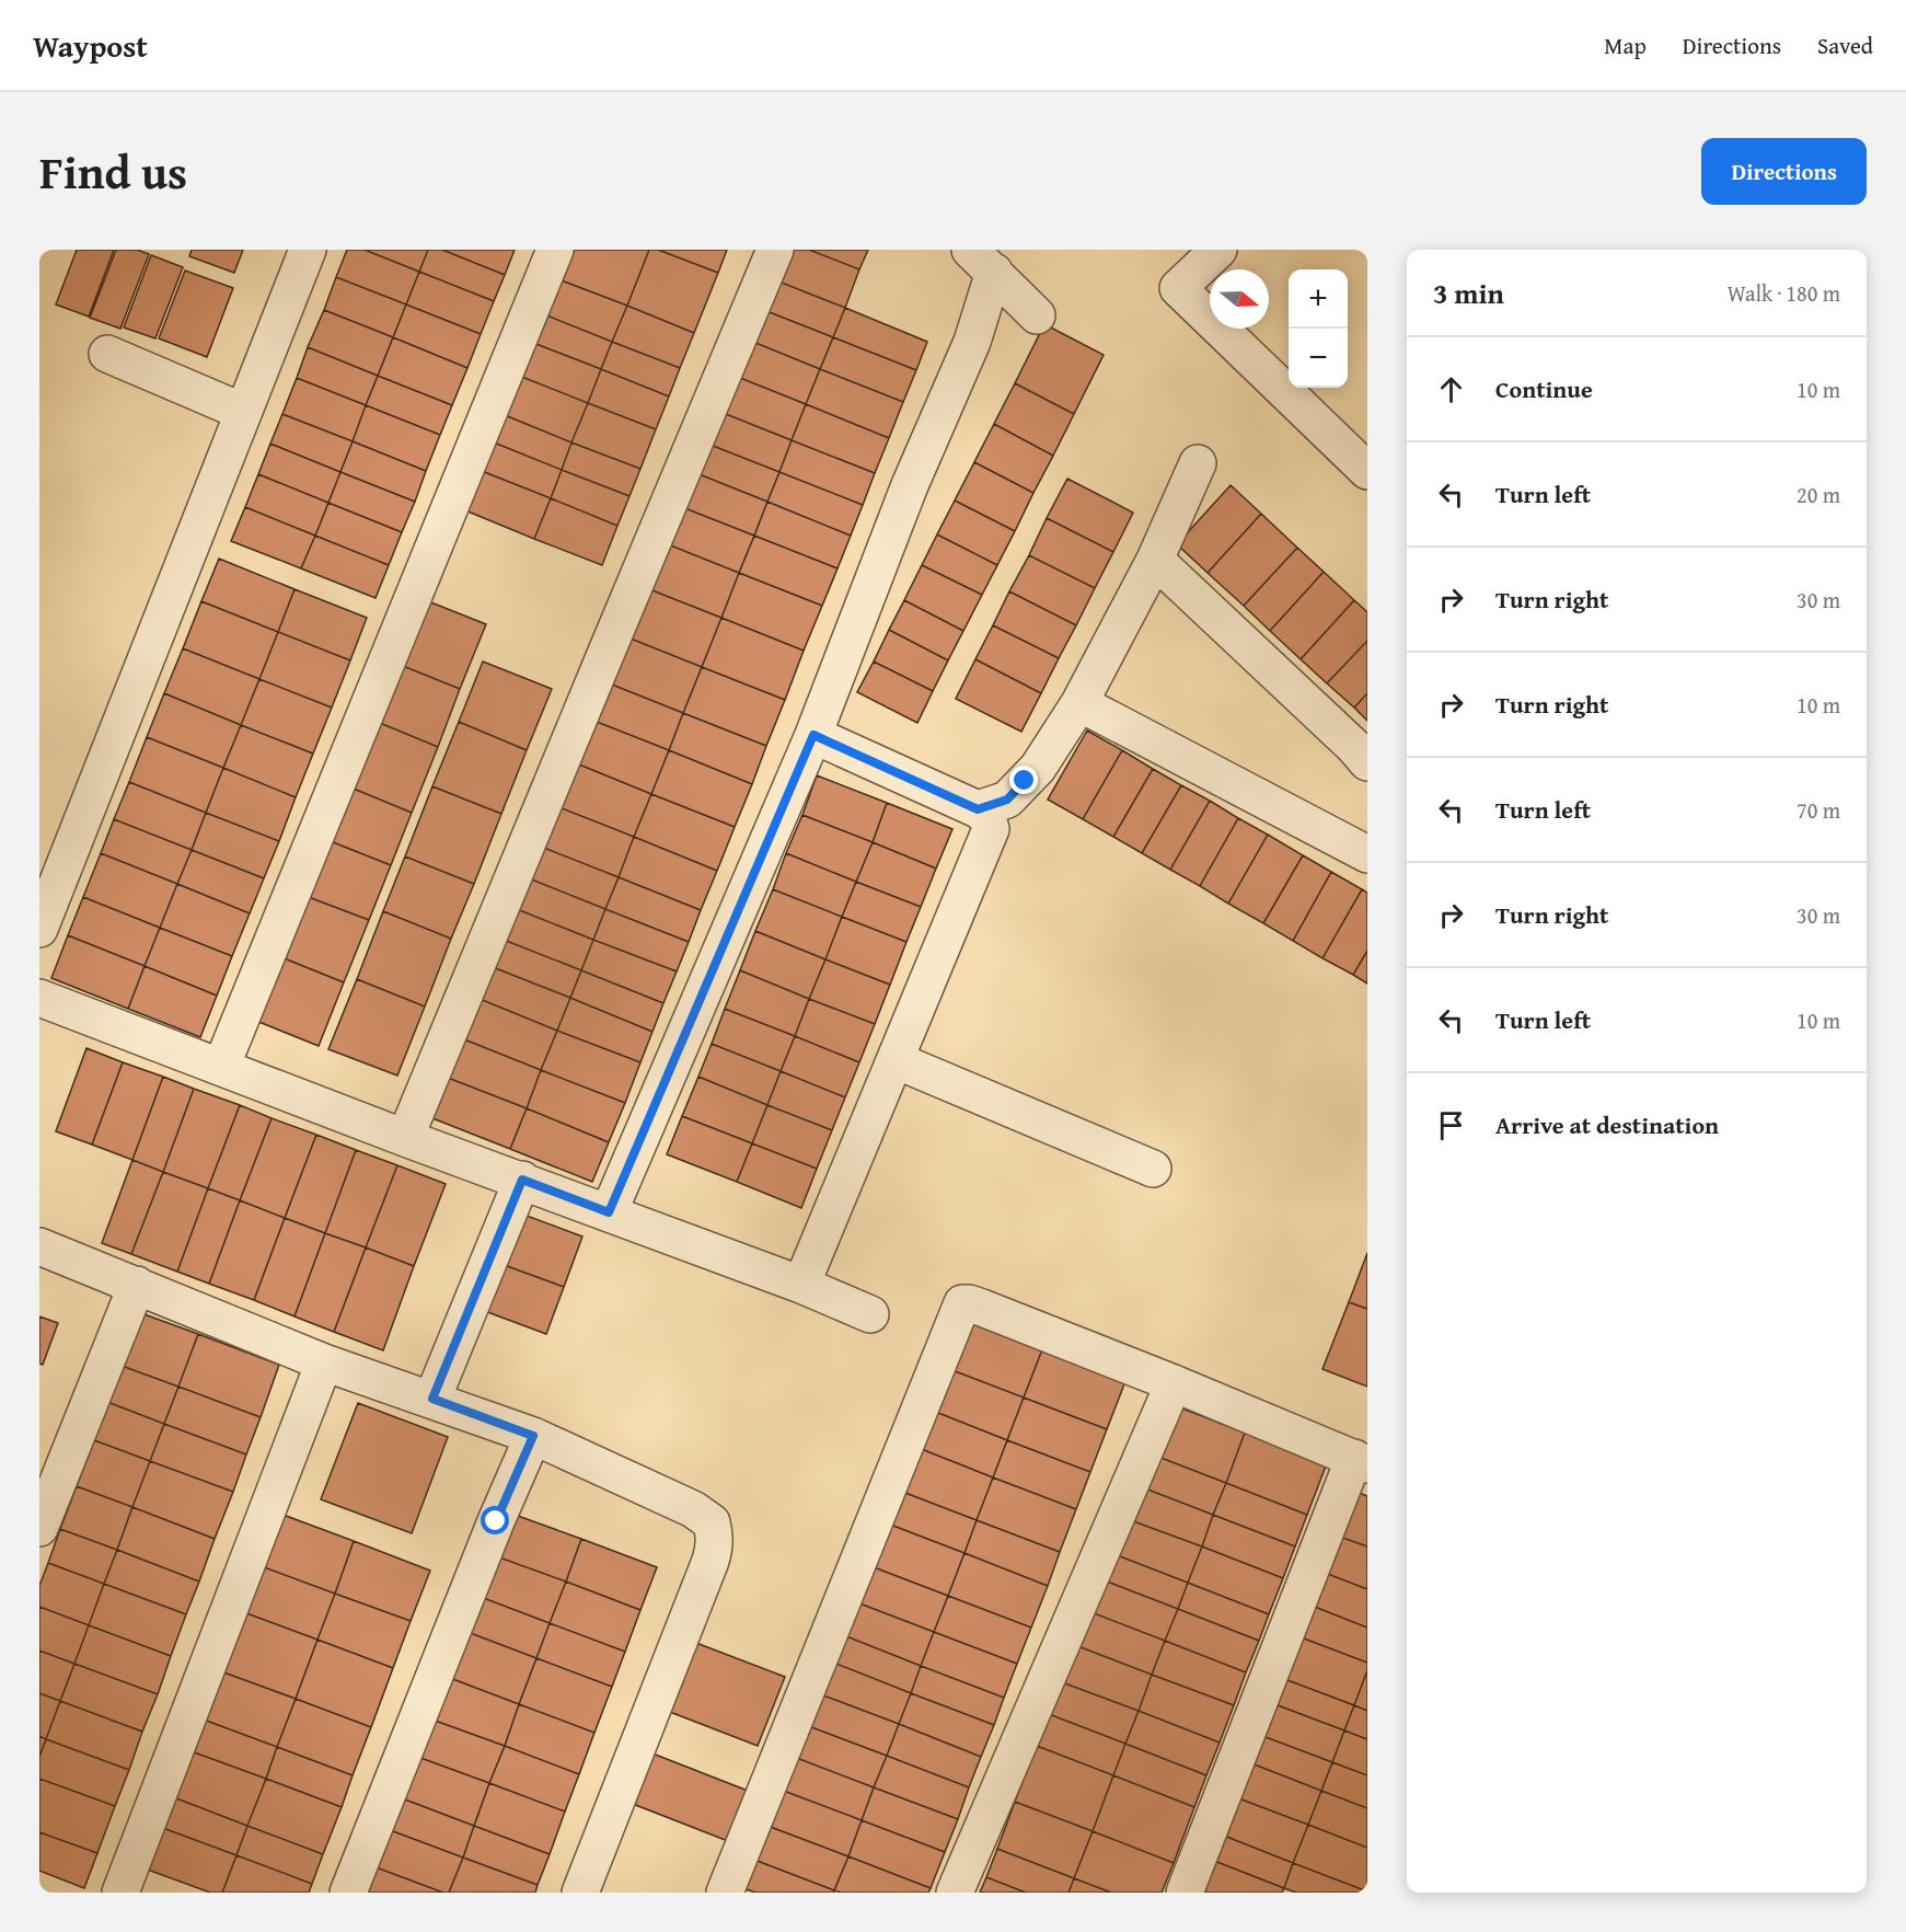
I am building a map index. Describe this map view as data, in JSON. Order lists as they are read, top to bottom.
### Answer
{
  "north": "right",
  "page": {
    "header": "Waypost",
    "nav": ["Map", "Directions", "Saved"],
    "title": "Find us",
    "buttons": "Directions",
    "heading": ["3 min", "Walk · 180 m"],
    "map_buttons": ["+", "−"],
    "list": [
      ["Continue", "10 m"],
      ["Turn left", "20 m"],
      ["Turn right", "30 m"],
      ["Turn right", "10 m"],
      ["Turn left", "70 m"],
      ["Turn right", "30 m"],
      ["Turn left", "10 m"],
      "Arrive at destination"
    ]
  }
}
